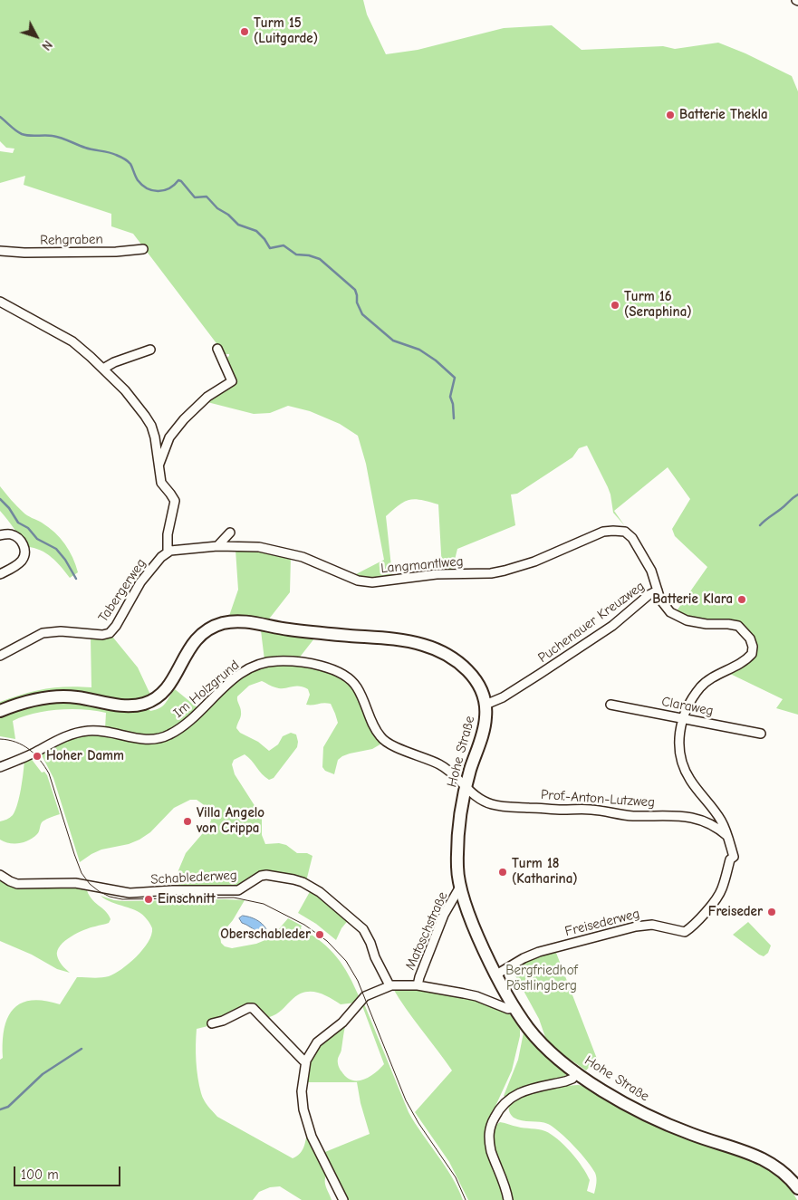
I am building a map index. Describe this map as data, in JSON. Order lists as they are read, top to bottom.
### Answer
{
  "streets": {
    "main road": ["Hohe Straße"],
    "street": [
      "Rehgraben",
      "Langmantlweg",
      "Tabergerweg",
      "Puchenauer Kreuzweg",
      "Im Holzgrund",
      "Claraweg",
      "Prof.-Anton-Lutzweg",
      "Schablederweg",
      "Freisederweg",
      "Matoschstraße"
    ]
  },
  "crossings": [
    ["Langmantlweg", "Puchenauer Kreuzweg"],
    ["Puchenauer Kreuzweg", "Hohe Straße"],
    ["Puchenauer Kreuzweg", "Freisederweg"],
    ["Im Holzgrund", "Hohe Straße"],
    ["Im Holzgrund", "Prof.-Anton-Lutzweg"],
    ["Claraweg", "Freisederweg"],
    ["Hohe Straße", "Prof.-Anton-Lutzweg"],
    ["Hohe Straße", "Freisederweg"],
    ["Hohe Straße", "Matoschstraße"],
    ["Prof.-Anton-Lutzweg", "Freisederweg"],
    ["Schablederweg", "Matoschstraße"]
  ],
  "parks": ["Bergfriedhof Pöstlingberg"],
  "places": [
    "Turm 15 (Luitgarde)",
    "Batterie Thekla",
    "Turm 16 (Seraphina)",
    "Batterie Klara",
    "Hoher Damm",
    "Villa Angelo von Crippa",
    "Turm 18 (Katharina)",
    "Einschnitt",
    "Freiseder",
    "Oberschableder"
  ],
  "scale_bar": "100 m",
  "north": "bottom right"
}
